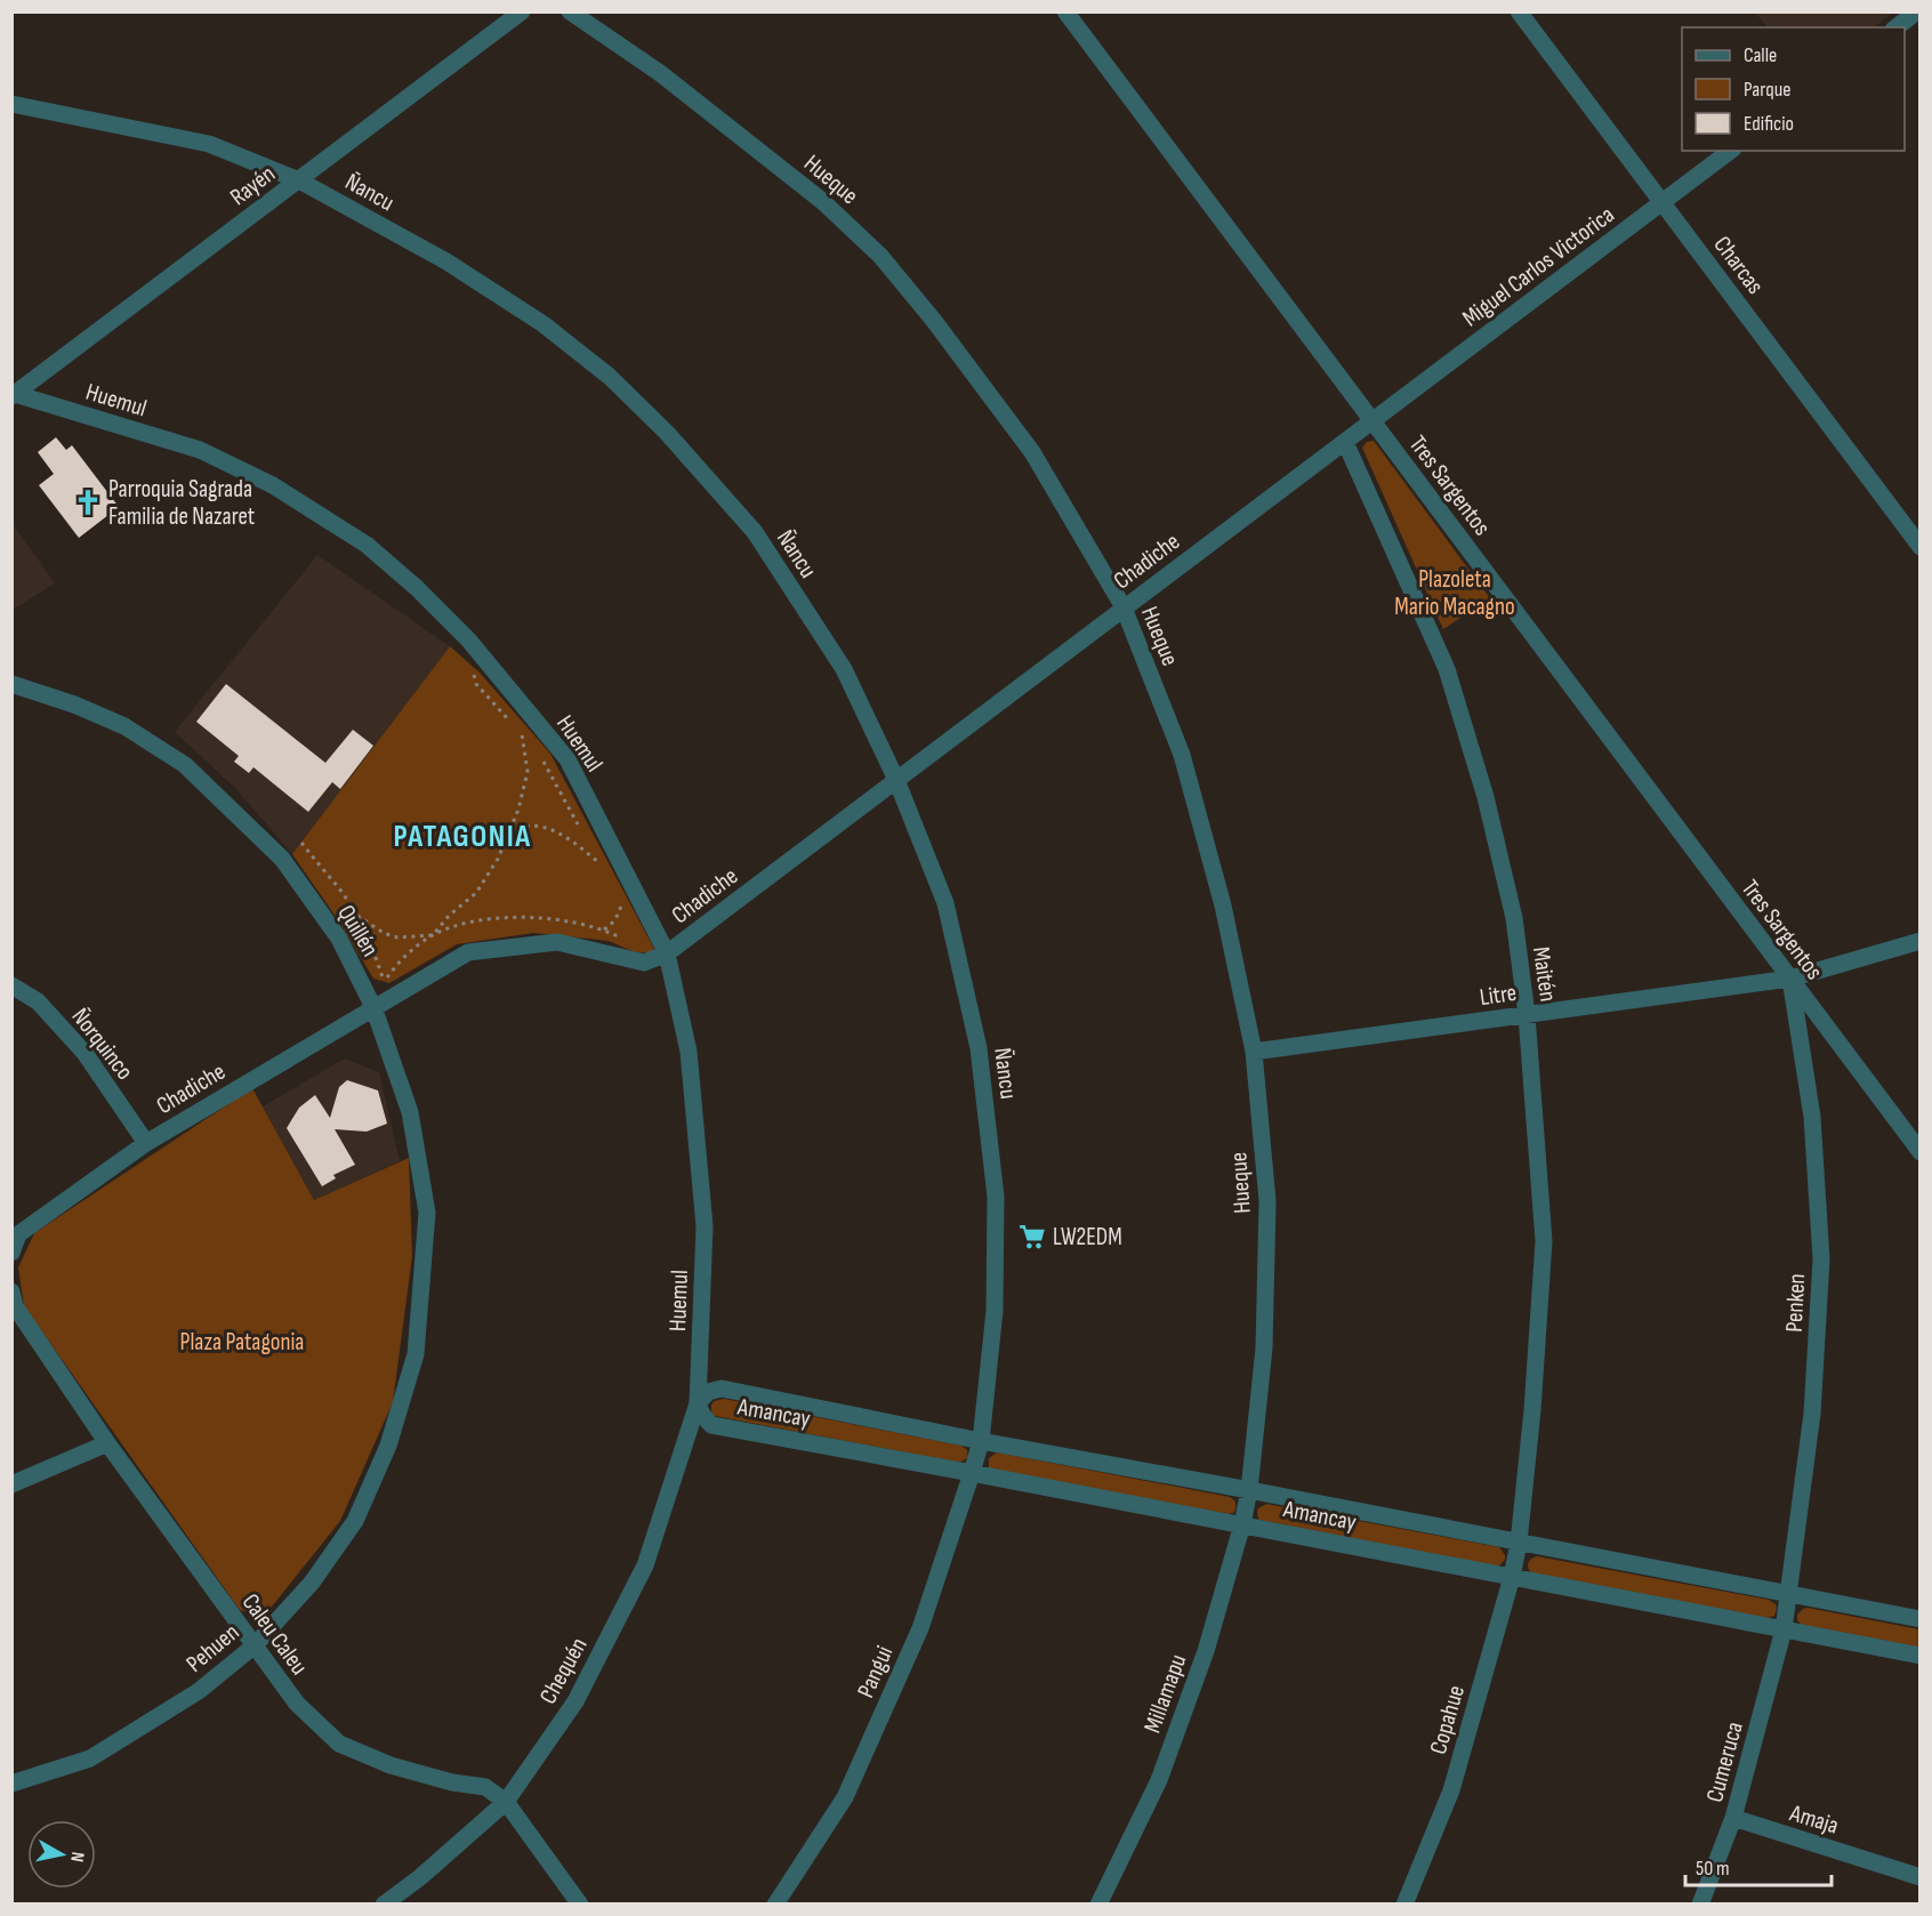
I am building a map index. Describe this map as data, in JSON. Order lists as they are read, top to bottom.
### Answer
{
  "streets": {
    "street": [
      "Hueque",
      "Rayén",
      "Ñancu",
      "Charcas",
      "Miguel Carlos Victorica",
      "Huemul",
      "Tres Sargentos",
      "Chadiche",
      "Quillén",
      "Maitén",
      "Litre",
      "Ñorquinco",
      "Penken",
      "Amancay",
      "Caleu Caleu",
      "Pehuen",
      "Chequén",
      "Pangui",
      "Millamapu",
      "Copahue",
      "Cumeruca",
      "Amaja"
    ]
  },
  "crossings": [
    ["Hueque", "Chadiche"],
    ["Hueque", "Litre"],
    ["Hueque", "Amancay"],
    ["Hueque", "Millamapu"],
    ["Rayén", "Ñancu"],
    ["Rayén", "Huemul"],
    ["Ñancu", "Chadiche"],
    ["Ñancu", "Amancay"],
    ["Ñancu", "Pangui"],
    ["Charcas", "Miguel Carlos Victorica"],
    ["Miguel Carlos Victorica", "Tres Sargentos"],
    ["Miguel Carlos Victorica", "Chadiche"],
    ["Huemul", "Chadiche"],
    ["Huemul", "Amancay"],
    ["Huemul", "Chequén"],
    ["Tres Sargentos", "Chadiche"],
    ["Tres Sargentos", "Litre"],
    ["Tres Sargentos", "Penken"],
    ["Chadiche", "Quillén"],
    ["Chadiche", "Maitén"],
    ["Chadiche", "Ñorquinco"],
    ["Quillén", "Pehuen"],
    ["Maitén", "Litre"],
    ["Maitén", "Amancay"],
    ["Maitén", "Copahue"],
    ["Litre", "Penken"],
    ["Penken", "Amancay"],
    ["Penken", "Cumeruca"],
    ["Amancay", "Chequén"],
    ["Amancay", "Pangui"],
    ["Amancay", "Millamapu"],
    ["Amancay", "Copahue"],
    ["Amancay", "Cumeruca"],
    ["Caleu Caleu", "Pehuen"],
    ["Caleu Caleu", "Chequén"],
    ["Cumeruca", "Amaja"]
  ],
  "districts": ["PATAGONIA"],
  "parks": ["Plazoleta Mario Macagno", "Plaza Patagonia"],
  "places": {
    "church": ["Parroquia Sagrada Familia de Nazaret"],
    "supermarket": ["LW2EDM"]
  },
  "legend": ["Calle", "Parque", "Edificio"],
  "scale_bar": "50 m",
  "north": "right"
}
